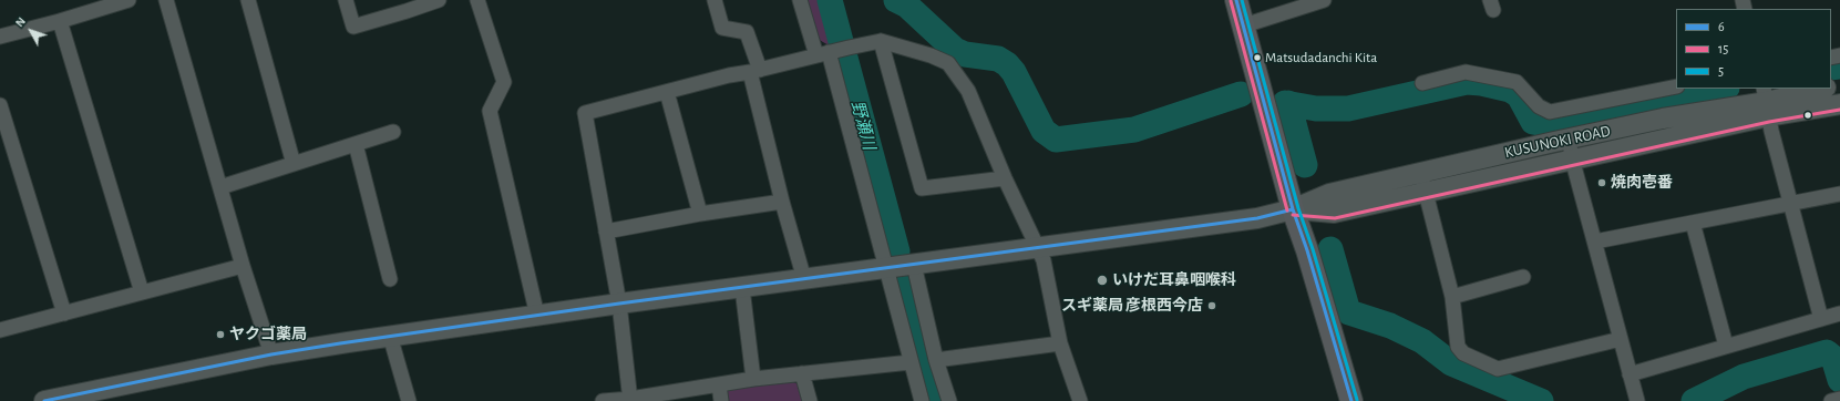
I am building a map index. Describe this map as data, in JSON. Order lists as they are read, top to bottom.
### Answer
{
  "streets": {
    "street": ["KUSUNOKI ROAD"]
  },
  "water": ["野瀬川"],
  "places": [
    "Matsudadanchi Kita",
    "焼肉壱番",
    "いけだ耳鼻咽喉科",
    "スギ薬局 彦根西今店",
    "ヤクゴ薬局"
  ],
  "lines": ["transit line 6", "transit line 5", "transit line 15"],
  "legend": ["6", "15", "5"],
  "north": "top left"
}
